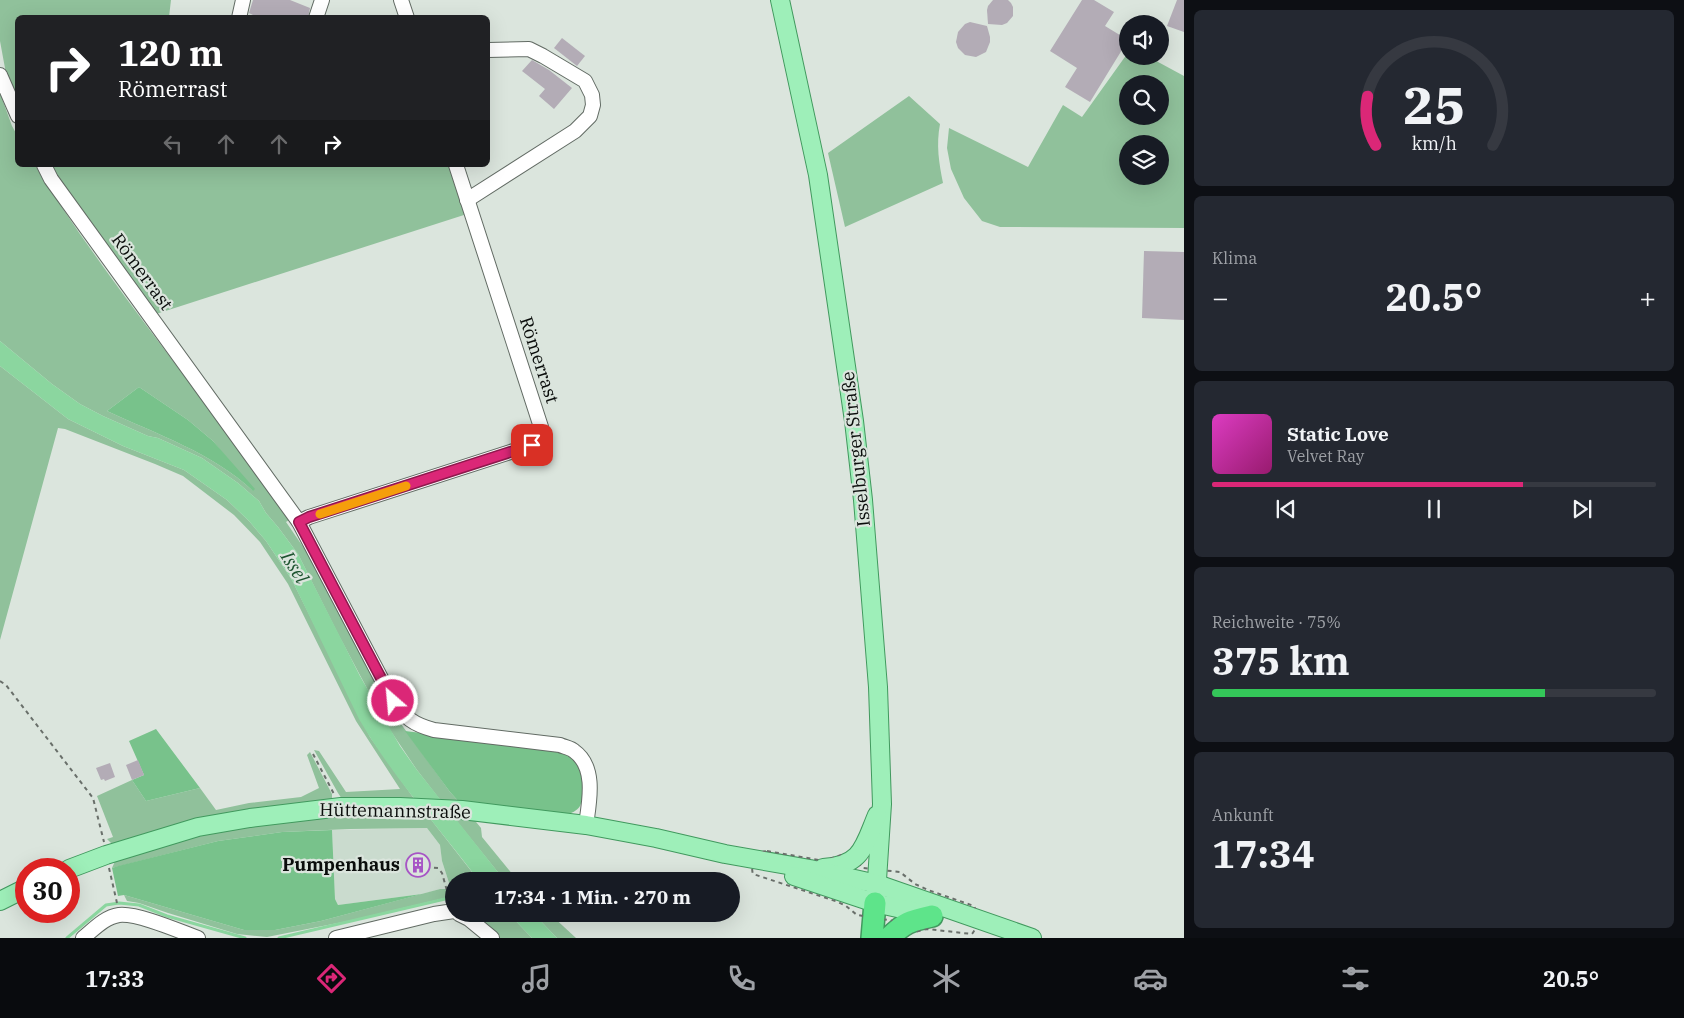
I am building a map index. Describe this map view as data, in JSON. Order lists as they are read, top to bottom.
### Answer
{
  "streets": {
    "main road": ["Isselburger Straße", "Hüttemannstraße"],
    "street": ["Römerrast"]
  },
  "crossings": [
    ["Römerrast", "Hüttemannstraße"],
    ["Isselburger Straße", "Hüttemannstraße"]
  ],
  "water": ["Issel"],
  "places": {
    "building": ["Pumpenhaus"]
  },
  "page": {
    "turn": ["120 m", "Römerrast"],
    "tile": [
      "Klima",
      ["Reichweite · 75%", "375 km"],
      ["Ankunft", "17:34"]
    ],
    "heat": ["−", "20.5°", "+"],
    "song": ["Static Love", "Velvet Ray"],
    "limit": "30",
    "trip": "17:34 · 1 Min. · 270 m",
    "tabs": ["17:33", "20.5°"],
    "gauge": ["25", "km/h"]
  }
}
